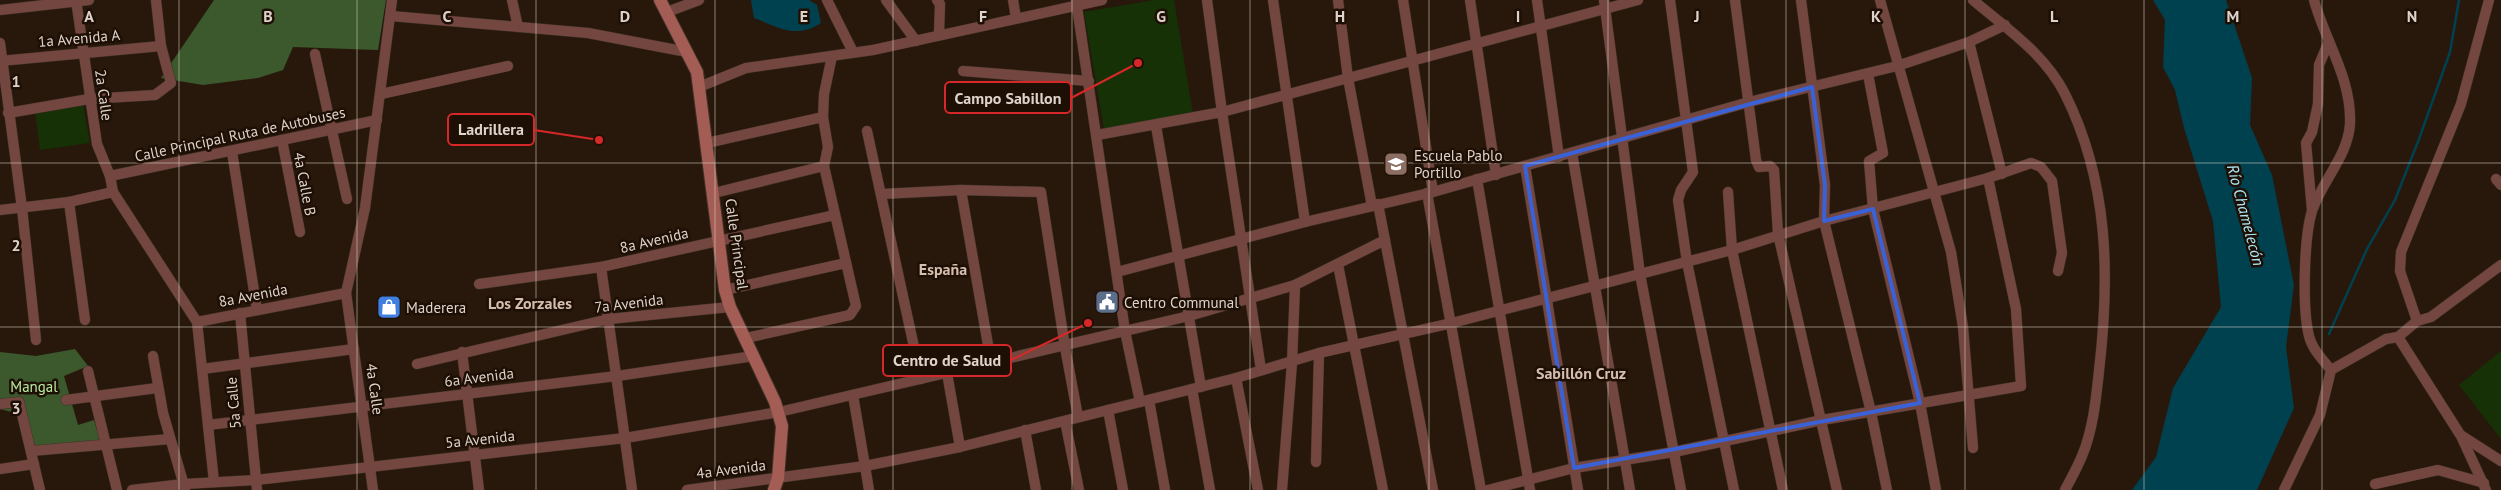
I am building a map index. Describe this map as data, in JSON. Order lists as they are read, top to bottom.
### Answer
{
  "streets": {
    "street": [
      "1a Avenida A",
      "2a Calle",
      "Calle Principal Ruta de Autobuses",
      "4a Calle B",
      "8a Avenida",
      "Calle Principal",
      "7a Avenida",
      "6a Avenida",
      "4a Calle",
      "5a Calle",
      "5a Avenida",
      "4a Avenida"
    ]
  },
  "crossings": [
    ["1a Avenida A", "2a Calle"],
    ["2a Calle", "Calle Principal Ruta de Autobuses"],
    ["Calle Principal Ruta de Autobuses", "4a Calle B"],
    ["8a Avenida", "Calle Principal"],
    ["8a Avenida", "4a Calle"],
    ["8a Avenida", "5a Calle"],
    ["Calle Principal", "7a Avenida"],
    ["Calle Principal", "6a Avenida"],
    ["Calle Principal", "5a Avenida"],
    ["Calle Principal", "4a Avenida"],
    ["6a Avenida", "4a Calle"],
    ["6a Avenida", "5a Calle"],
    ["4a Calle", "5a Avenida"],
    ["5a Calle", "5a Avenida"]
  ],
  "districts": ["España", "Los Zorzales", "Sabillón Cruz"],
  "water": ["Río Chamelecón"],
  "parks": ["Mangal"],
  "places": {
    "other": ["Campo Sabillon", "Ladrillera", "Centro de Salud"],
    "school or university": ["Escuela Pablo Portillo"],
    "public building": ["Centro Communal"],
    "shop": ["Maderera"]
  },
  "grid": {
    "columns": [
      "A",
      "B",
      "C",
      "D",
      "E",
      "F",
      "G",
      "H",
      "I",
      "J",
      "K",
      "L",
      "M",
      "N"
    ],
    "rows": ["1", "2", "3"]
  }
}
